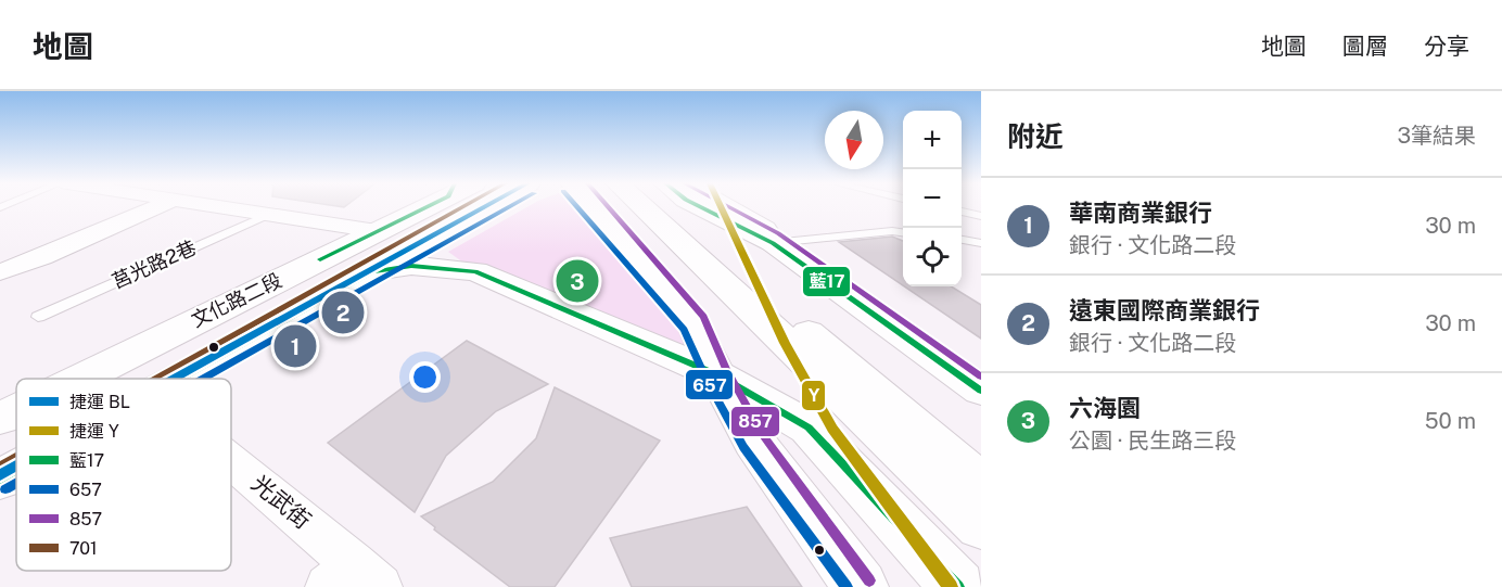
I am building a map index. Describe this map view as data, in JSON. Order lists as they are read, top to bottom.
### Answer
{
  "streets": {
    "main road": ["文化路二段"],
    "street": ["光武街"],
    "lane": ["莒光路2巷"]
  },
  "lines": [
    "metro line BL",
    "metro line Y",
    "transit line 藍17",
    "transit line 657",
    "transit line 857",
    "transit line 701"
  ],
  "legend": [
    "捷運 BL",
    "捷運 Y",
    "藍17",
    "657",
    "857",
    "701"
  ],
  "north": "bottom",
  "page": {
    "header": "地圖",
    "nav": ["地圖", "圖層", "分享"],
    "heading": ["附近", "3筆結果"],
    "map_buttons": ["+", "−"],
    "list": [
      {
        "mark": "1",
        "name": "華南商業銀行",
        "note": "銀行 · 文化路二段",
        "value": "30 m"
      },
      {
        "mark": "2",
        "name": "遠東國際商業銀行",
        "note": "銀行 · 文化路二段",
        "value": "30 m"
      },
      {
        "mark": "3",
        "name": "六海園",
        "note": "公園 · 民生路三段",
        "value": "50 m"
      }
    ],
    "pins": ["3", "2", "1"]
  }
}
